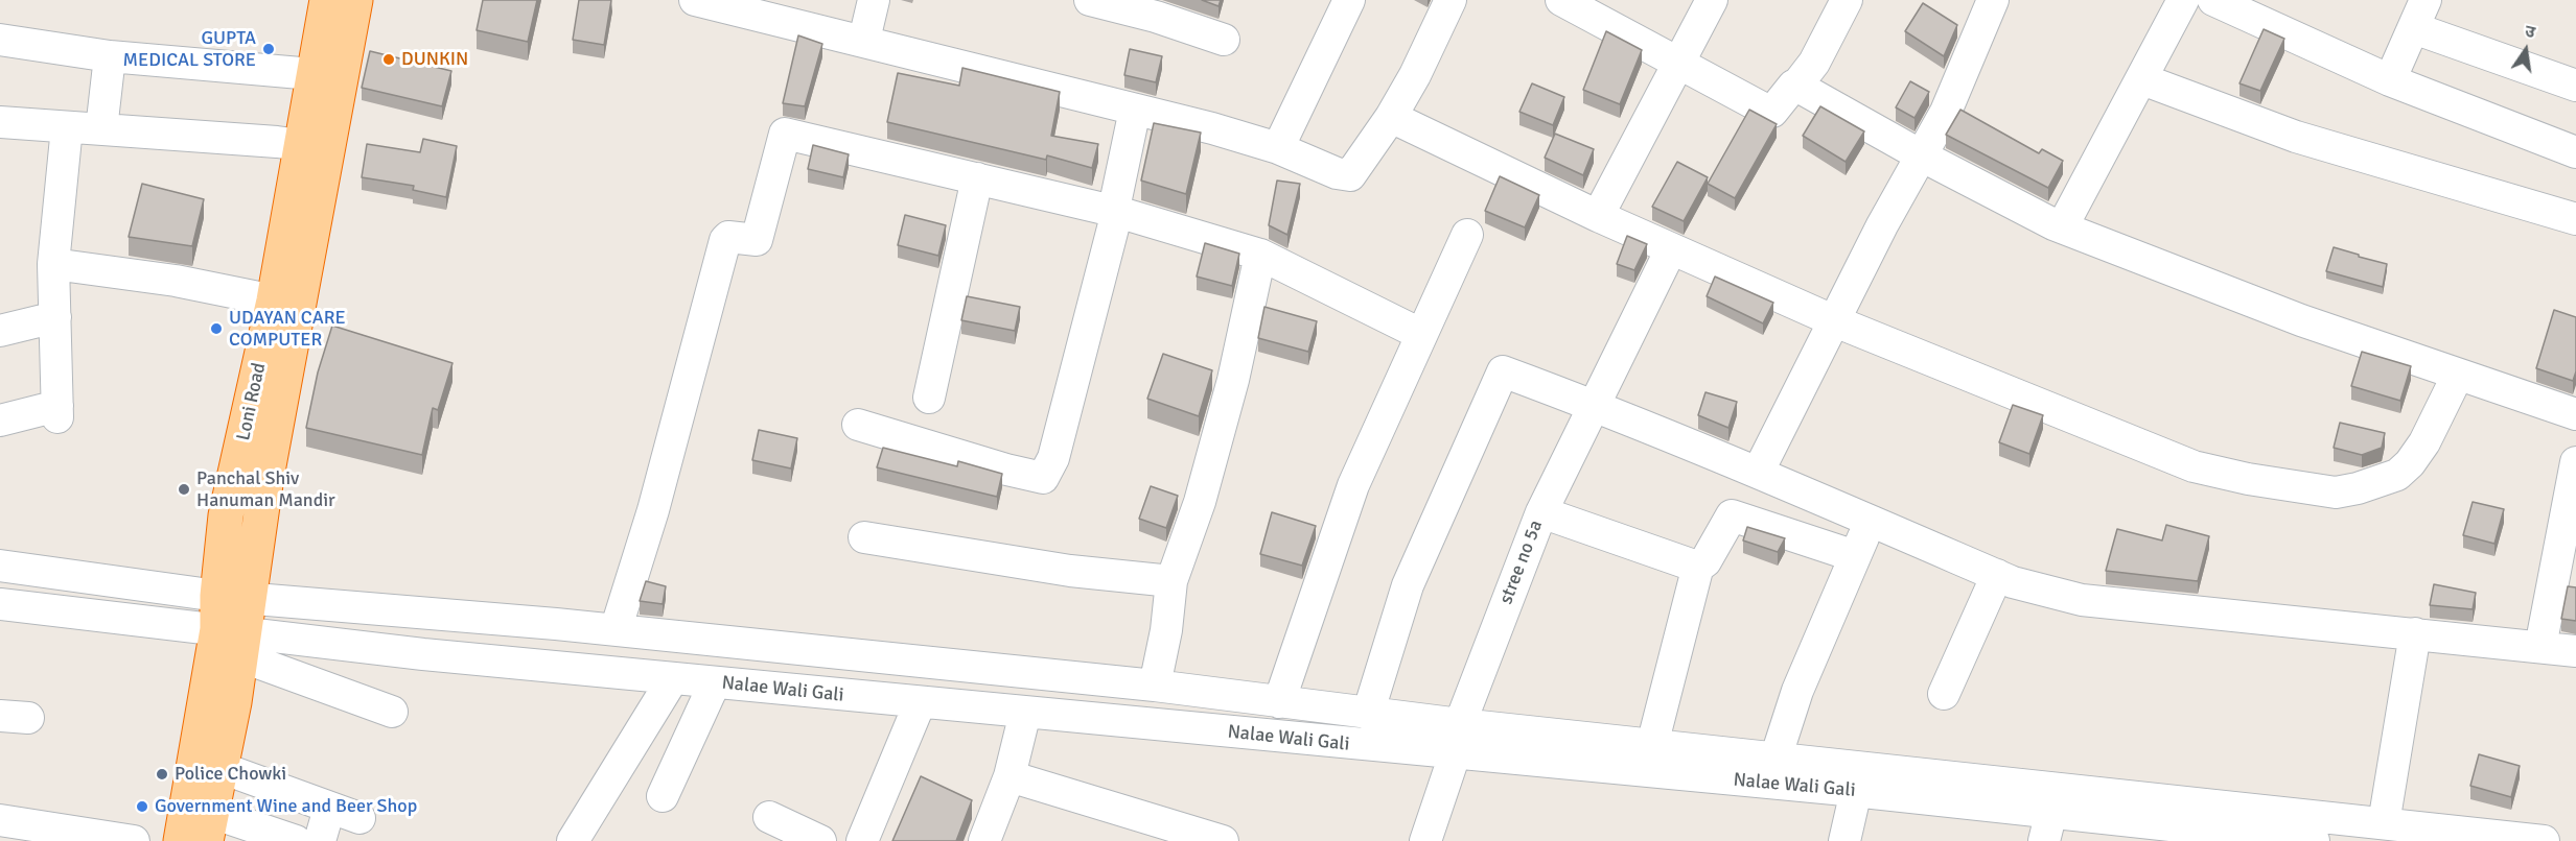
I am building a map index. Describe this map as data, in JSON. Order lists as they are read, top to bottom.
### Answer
{
  "streets": {
    "highway": ["Loni Road"],
    "street": ["stree no 5a", "Nalae Wali Gali"]
  },
  "crossings": [
    ["Loni Road", "Nalae Wali Gali"],
    ["stree no 5a", "Nalae Wali Gali"]
  ],
  "places": [
    "GUPTA MEDICAL STORE",
    "DUNKIN",
    "UDAYAN CARE COMPUTER",
    "Panchal Shiv Hanuman Mandir",
    "Police Chowki",
    "Government Wine and Beer Shop"
  ],
  "north": "top"
}
